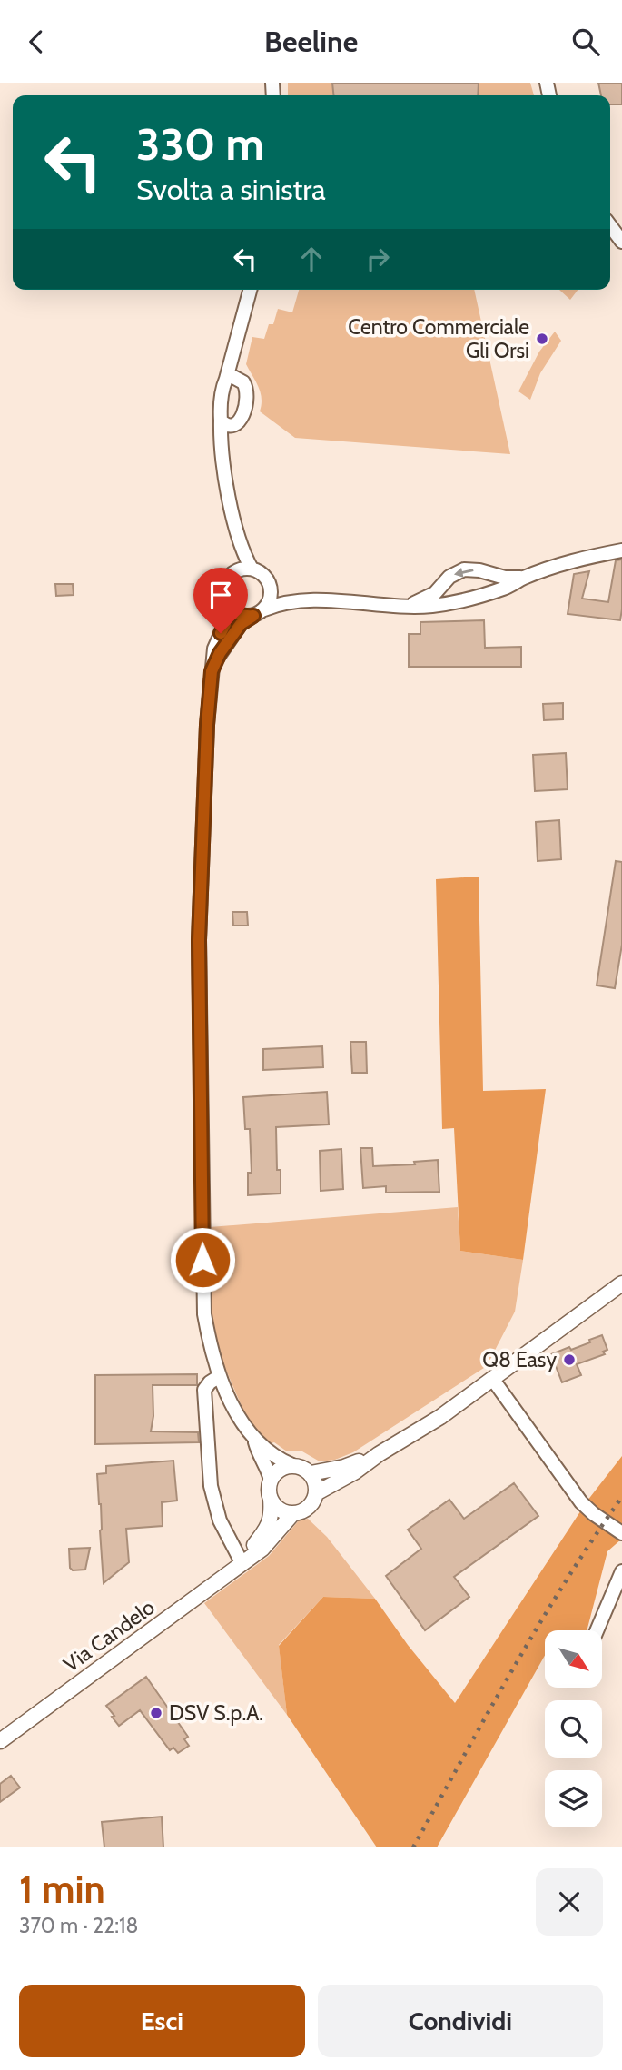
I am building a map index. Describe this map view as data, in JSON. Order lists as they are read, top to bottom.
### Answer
{
  "streets": {
    "street": ["Via Candelo"]
  },
  "places": ["Centro Commerciale Gli Orsi", "Q8 Easy", "DSV S.p.A."],
  "north": "bottom right",
  "page": {
    "header": "Beeline",
    "turn": ["330 m", "Svolta a sinistra"],
    "heading": ["1 min", "370 m · 22:18"],
    "buttons": ["Esci", "Condividi"]
  }
}
